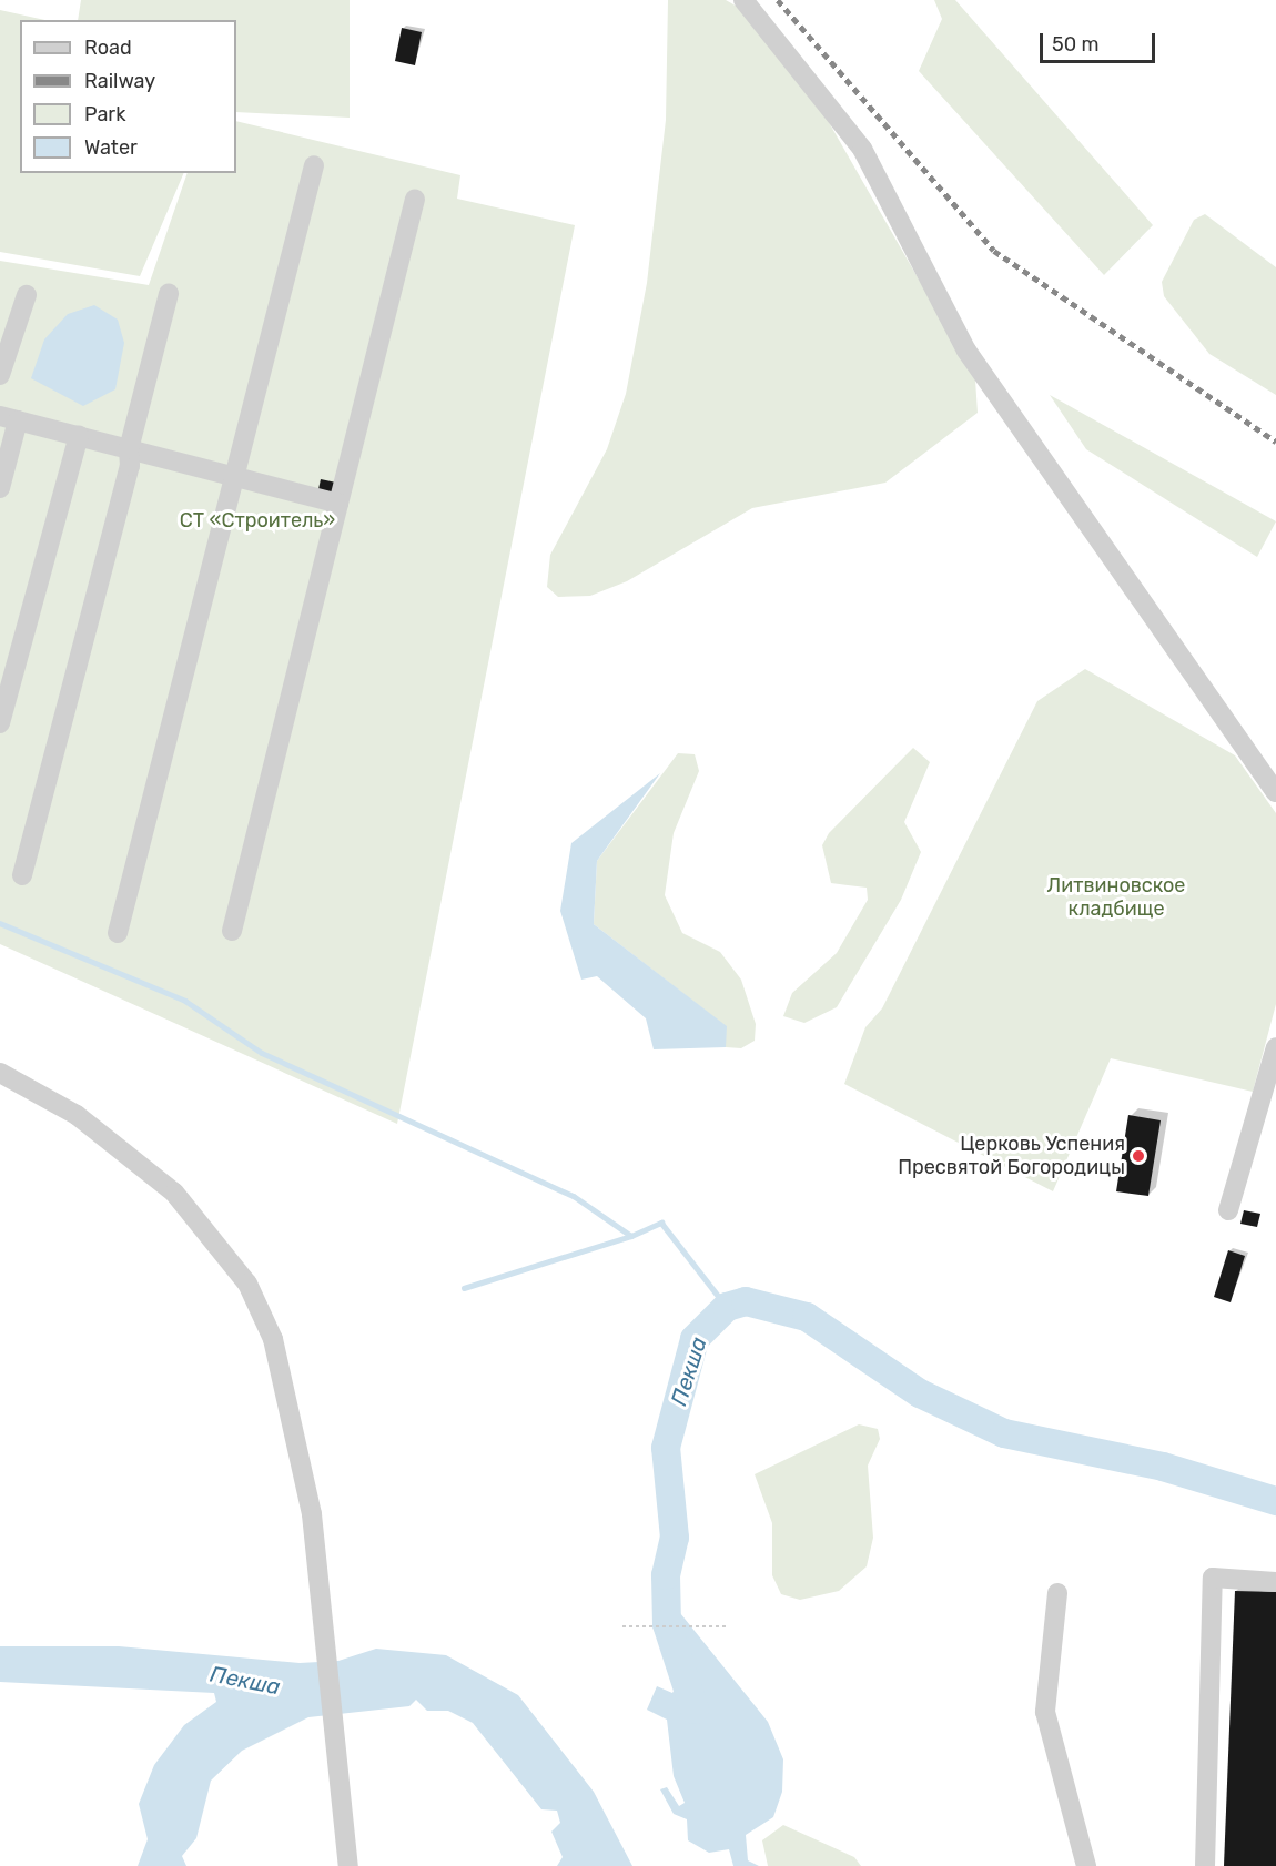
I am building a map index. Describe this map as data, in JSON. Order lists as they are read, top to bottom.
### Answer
{
  "water": ["Пекша"],
  "parks": ["СТ «Строитель»", "Литвиновское кладбище"],
  "places": ["Церковь Успения Пресвятой Богородицы"],
  "legend": [
    "Road",
    "Railway",
    "Park",
    "Water"
  ],
  "scale_bar": "50 m"
}
